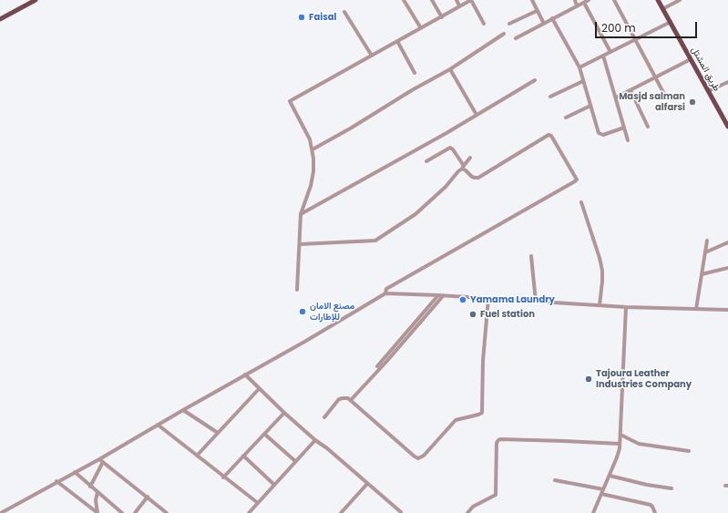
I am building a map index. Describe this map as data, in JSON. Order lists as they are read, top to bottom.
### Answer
{
  "streets": {
    "main road": ["طريق المشتل"]
  },
  "places": [
    "Faisal",
    "Masjd salman alfarsi",
    "Yamama Laundry",
    "مصنع الامان للإطارات",
    "Fuel station",
    "Tajoura Leather Industries Company"
  ],
  "scale_bar": "200 m"
}
